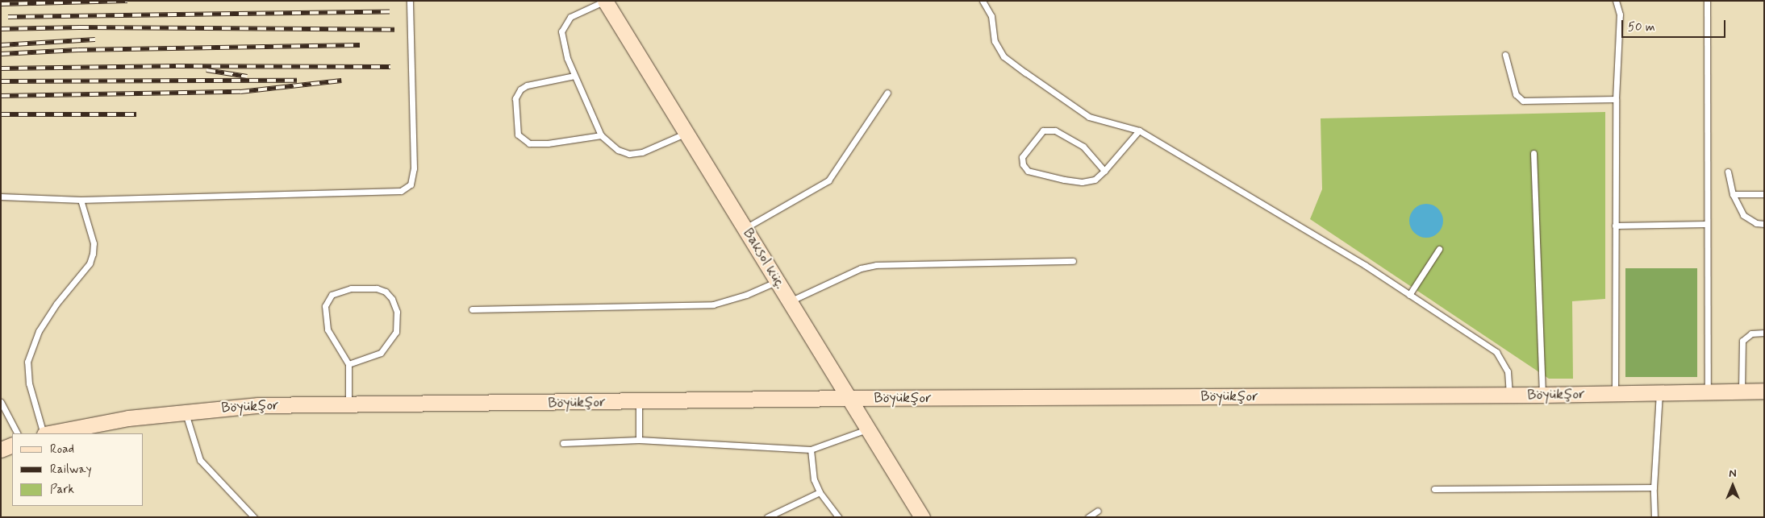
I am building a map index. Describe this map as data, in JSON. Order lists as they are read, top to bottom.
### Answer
{
  "streets": {
    "street": ["Baksol küç.", "Böyükşor"]
  },
  "crossings": [
    ["Baksol küç.", "Böyükşor"]
  ],
  "legend": ["Road", "Railway", "Park"],
  "scale_bar": "50 m",
  "north": "top"
}
